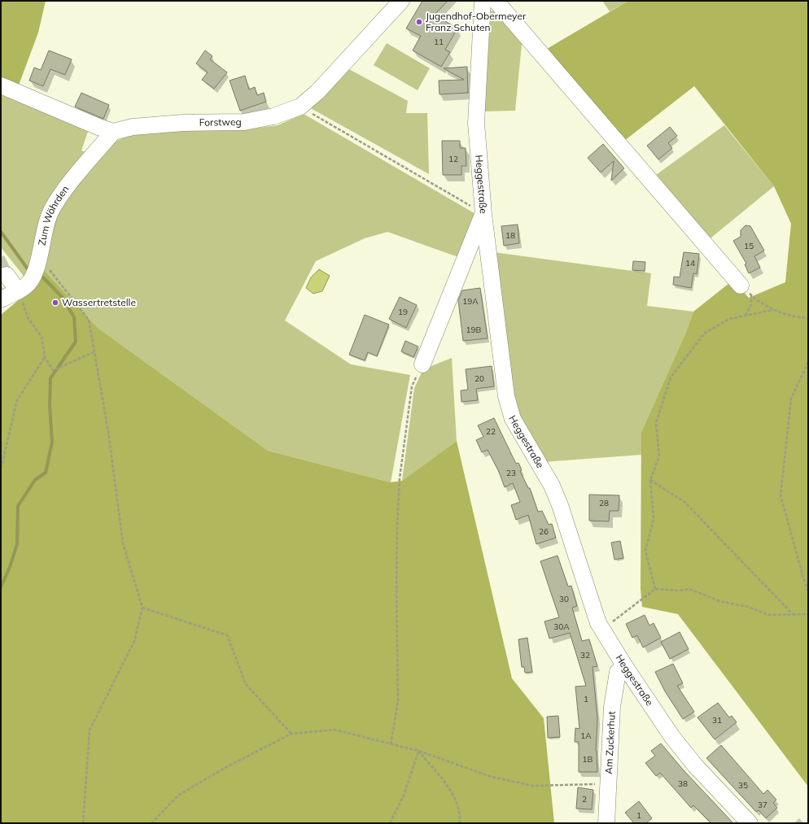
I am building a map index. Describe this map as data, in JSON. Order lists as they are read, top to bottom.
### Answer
{
  "streets": {
    "street": [
      "Forstweg",
      "Heggestraße",
      "Zum Wöhrden",
      "Am Zuckerhut"
    ]
  },
  "crossings": [
    ["Forstweg", "Zum Wöhrden"],
    ["Heggestraße", "Am Zuckerhut"]
  ],
  "places": ["Jugendhof-Obermeyer Franz Schuten", "Wassertretstelle"],
  "house_numbers": [
    "11",
    "12",
    "18",
    "15",
    "14",
    "19A",
    "19",
    "19B",
    "20",
    "22",
    "23",
    "28",
    "26",
    "30",
    "30A",
    "32",
    "1",
    "31",
    "1A",
    "1B",
    "38",
    "35",
    "2",
    "37",
    "1"
  ]
}
